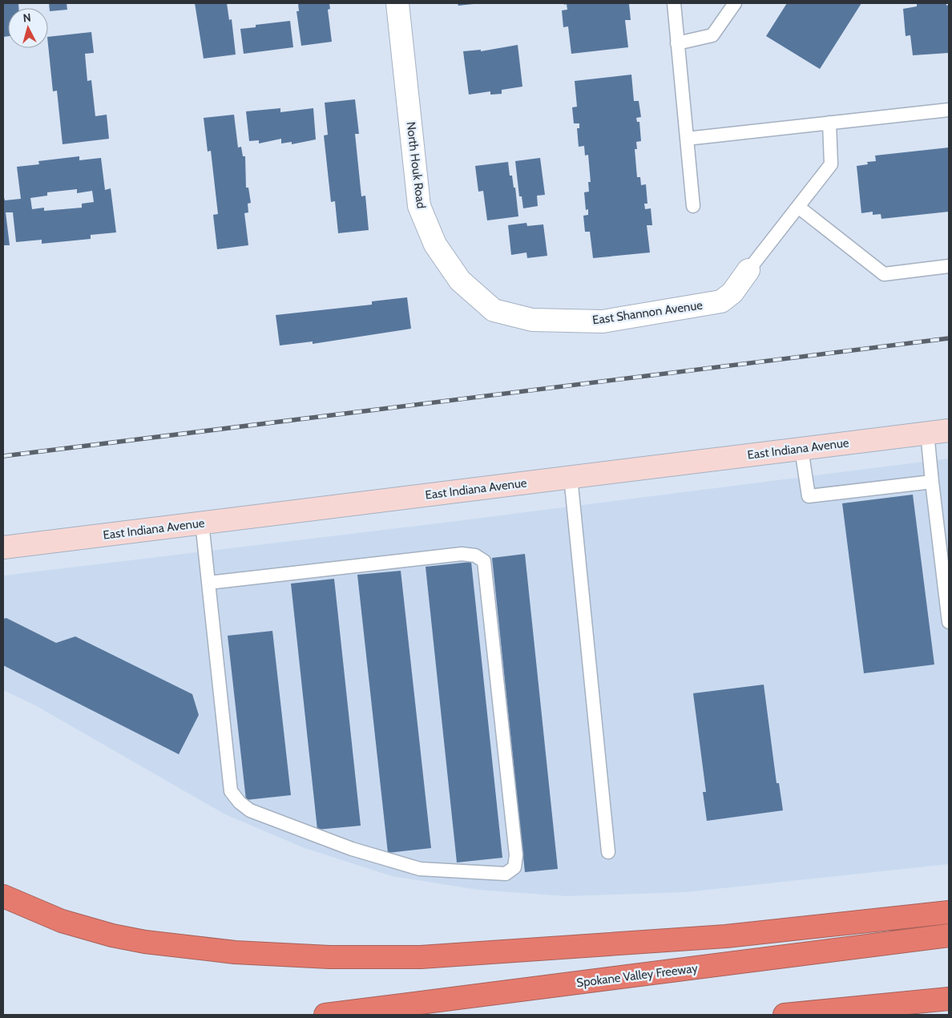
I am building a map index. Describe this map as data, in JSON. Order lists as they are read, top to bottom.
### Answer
{
  "streets": {
    "highway": ["Spokane Valley Freeway"],
    "main road": ["East Indiana Avenue"],
    "street": ["North Houk Road", "East Shannon Avenue"]
  },
  "crossings": [
    ["North Houk Road", "East Shannon Avenue"]
  ],
  "north": "top"
}
